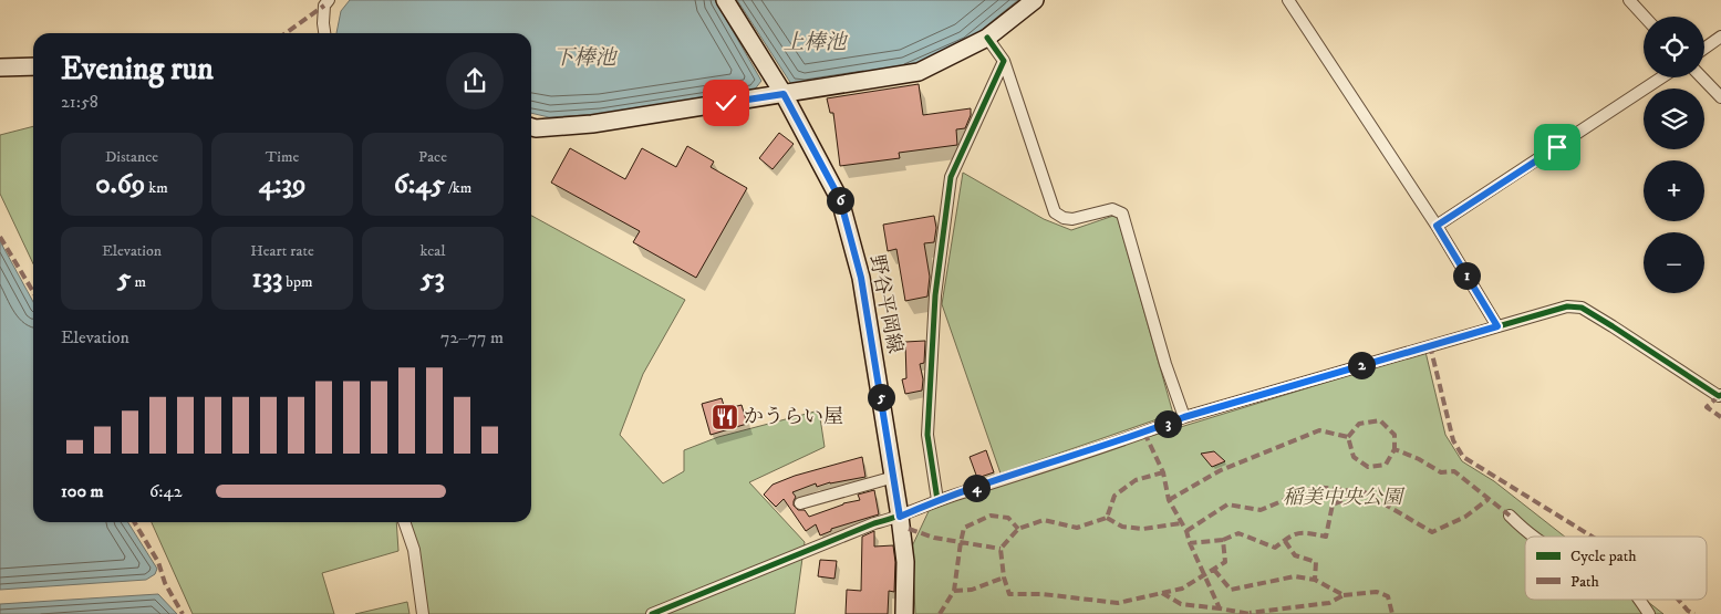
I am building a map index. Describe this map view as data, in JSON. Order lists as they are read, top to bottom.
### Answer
{
  "streets": {
    "main road": ["野谷平岡線"]
  },
  "water": ["上棒池", "下棒池"],
  "parks": ["稲美中央公園"],
  "places": {
    "restaurant": ["かうらい屋"]
  },
  "legend": ["Cycle path", "Path"],
  "page": {
    "map_buttons": ["+", "−"],
    "heading": ["Evening run", "21:58"],
    "stats": [
      ["Distance", "0.69 km"],
      ["Time", "4:39"],
      ["Pace", "6:45 /km"],
      ["Elevation", "5 m"],
      ["Heart rate", "133 bpm"],
      ["kcal", "53"]
    ],
    "pins": [
      "6",
      "1",
      "2",
      "5",
      "3",
      "4"
    ],
    "chart": ["Elevation", "72–77 m"],
    "list": [
      {
        "name": "100 m",
        "note": "6:42"
      }
    ]
  }
}
